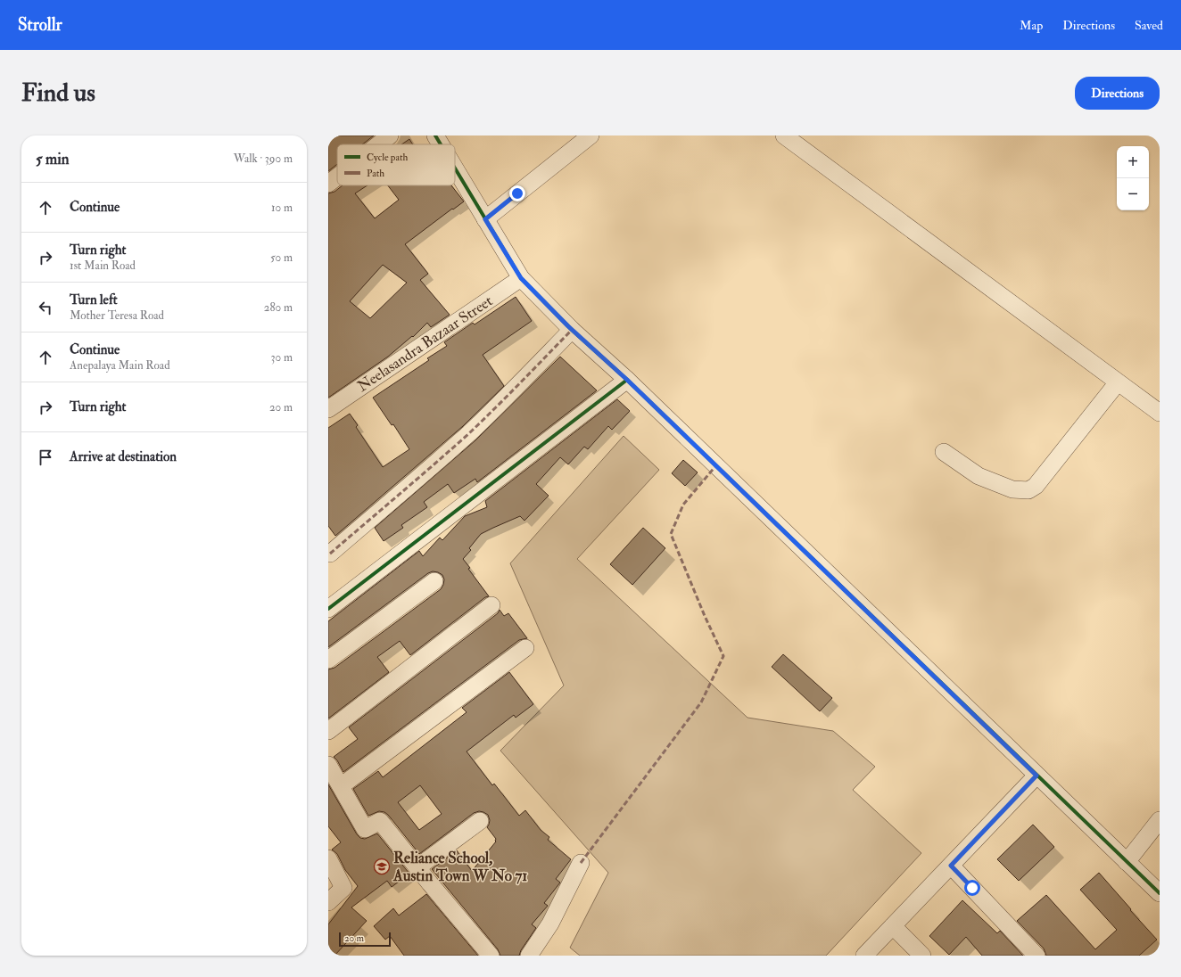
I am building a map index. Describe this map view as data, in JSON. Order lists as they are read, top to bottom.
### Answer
{
  "streets": {
    "street": ["Neelasandra Bazaar Street"]
  },
  "places": {
    "school or university": ["Reliance School, Austin Town W No 71"]
  },
  "legend": ["Cycle path", "Path"],
  "scale_bar": "20 m",
  "page": {
    "header": "Strollr",
    "nav": ["Map", "Directions", "Saved"],
    "buttons": "Directions",
    "title": "Find us",
    "heading": ["5 min", "Walk · 390 m"],
    "map_buttons": ["+", "−"],
    "list": [
      ["Continue", "10 m"],
      ["Turn right", "1st Main Road", "50 m"],
      ["Turn left", "Mother Teresa Road", "280 m"],
      ["Continue", "Anepalaya Main Road", "30 m"],
      ["Turn right", "20 m"],
      "Arrive at destination"
    ],
    "scale": "20 m"
  }
}
